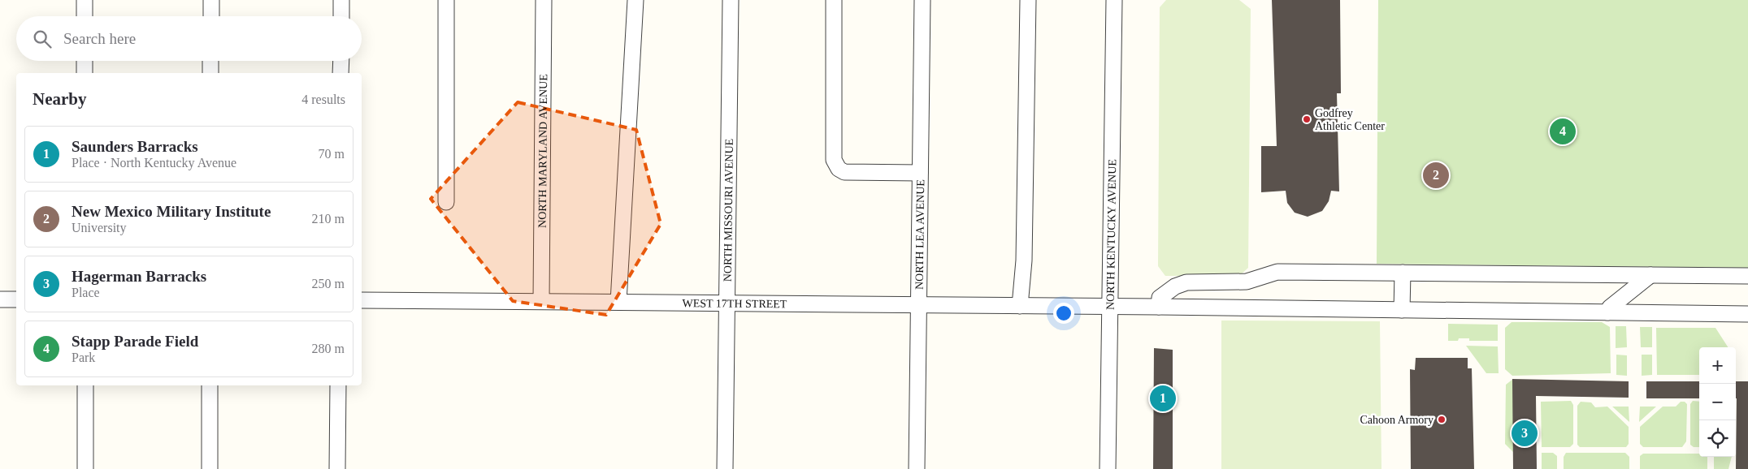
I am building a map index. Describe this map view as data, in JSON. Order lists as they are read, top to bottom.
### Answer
{
  "streets": {
    "street": [
      "NORTH MARYLAND AVENUE",
      "NORTH MISSOURI AVENUE",
      "NORTH LEA AVENUE",
      "NORTH KENTUCKY AVENUE",
      "WEST 17TH STREET"
    ]
  },
  "crossings": [
    ["NORTH MARYLAND AVENUE", "WEST 17TH STREET"],
    ["NORTH MISSOURI AVENUE", "WEST 17TH STREET"],
    ["NORTH LEA AVENUE", "WEST 17TH STREET"],
    ["NORTH KENTUCKY AVENUE", "WEST 17TH STREET"]
  ],
  "places": ["Godfrey Athletic Center", "Cahoon Armory"],
  "page": {
    "search": "Search here",
    "heading": ["Nearby", "4 results"],
    "pins": [
      "4",
      "2",
      "1",
      "3"
    ],
    "list": [
      {
        "mark": "1",
        "name": "Saunders Barracks",
        "note": "Place · North Kentucky Avenue",
        "value": "70 m"
      },
      {
        "mark": "2",
        "name": "New Mexico Military Institute",
        "note": "University",
        "value": "210 m"
      },
      {
        "mark": "3",
        "name": "Hagerman Barracks",
        "note": "Place",
        "value": "250 m"
      },
      {
        "mark": "4",
        "name": "Stapp Parade Field",
        "note": "Park",
        "value": "280 m"
      }
    ],
    "map_buttons": ["+", "−"]
  }
}
